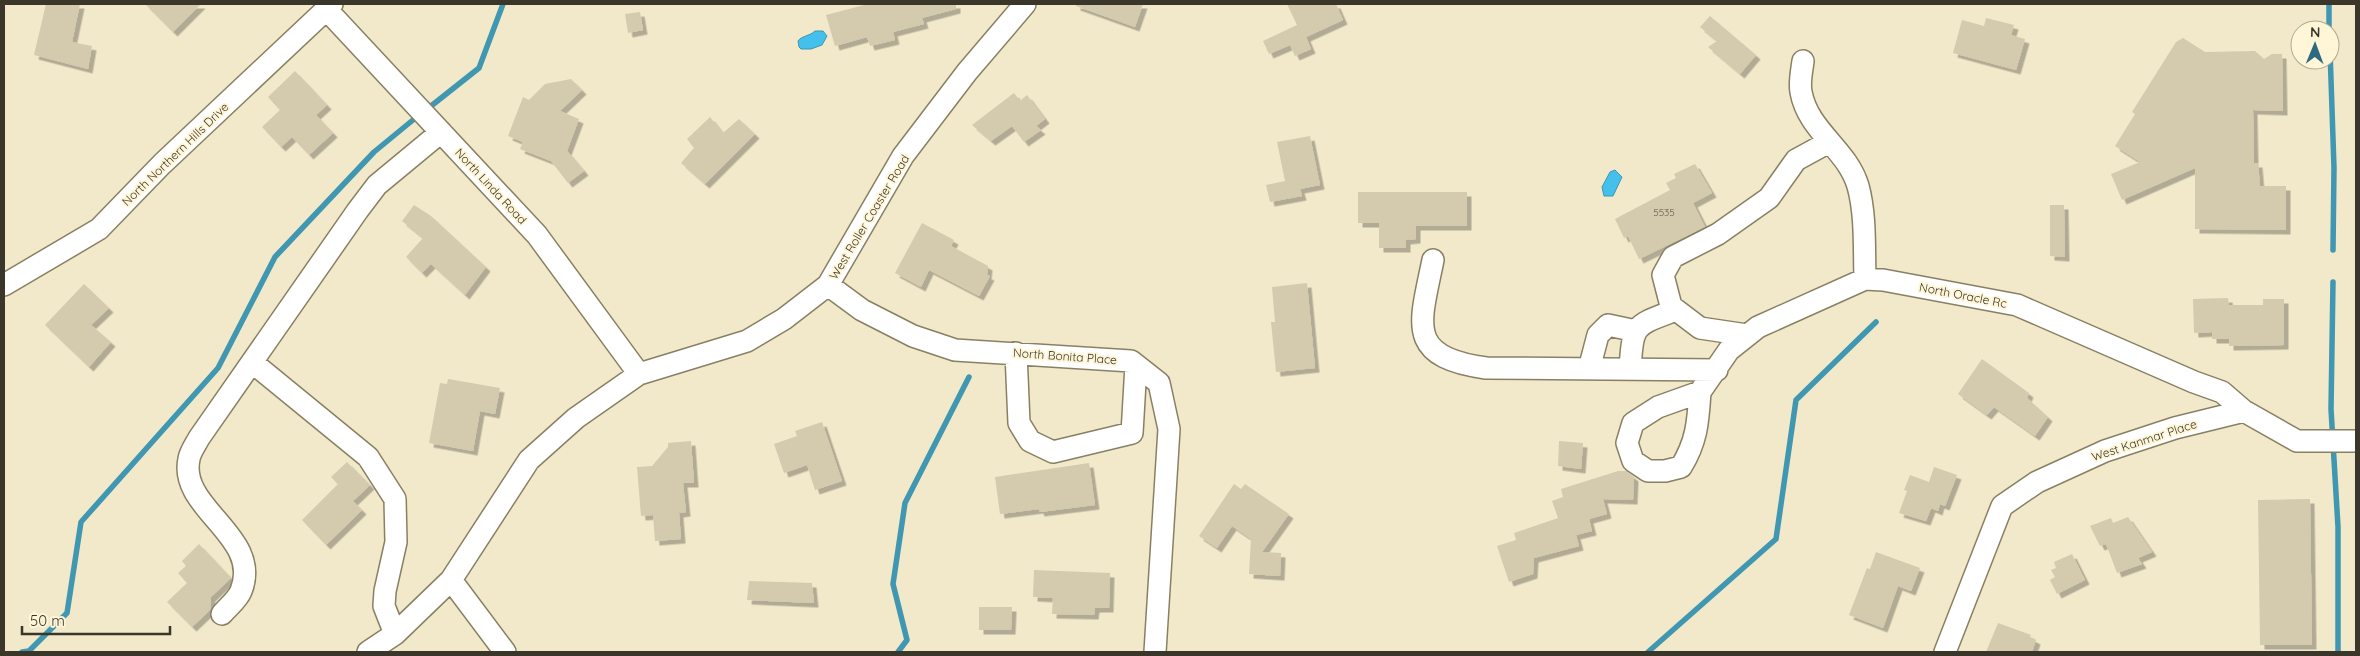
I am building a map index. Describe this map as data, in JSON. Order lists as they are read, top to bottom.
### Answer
{
  "streets": {
    "street": [
      "North Northern Hills Drive",
      "North Linda Road",
      "West Roller Coaster Road",
      "North Oracle Rc",
      "North Bonita Place",
      "West Kanmar Place"
    ]
  },
  "crossings": [
    ["North Northern Hills Drive", "North Linda Road"],
    ["North Linda Road", "West Roller Coaster Road"],
    ["West Roller Coaster Road", "North Bonita Place"],
    ["North Oracle Rc", "West Kanmar Place"]
  ],
  "house_numbers": ["5535"],
  "scale_bar": "50 m",
  "north": "top"
}
